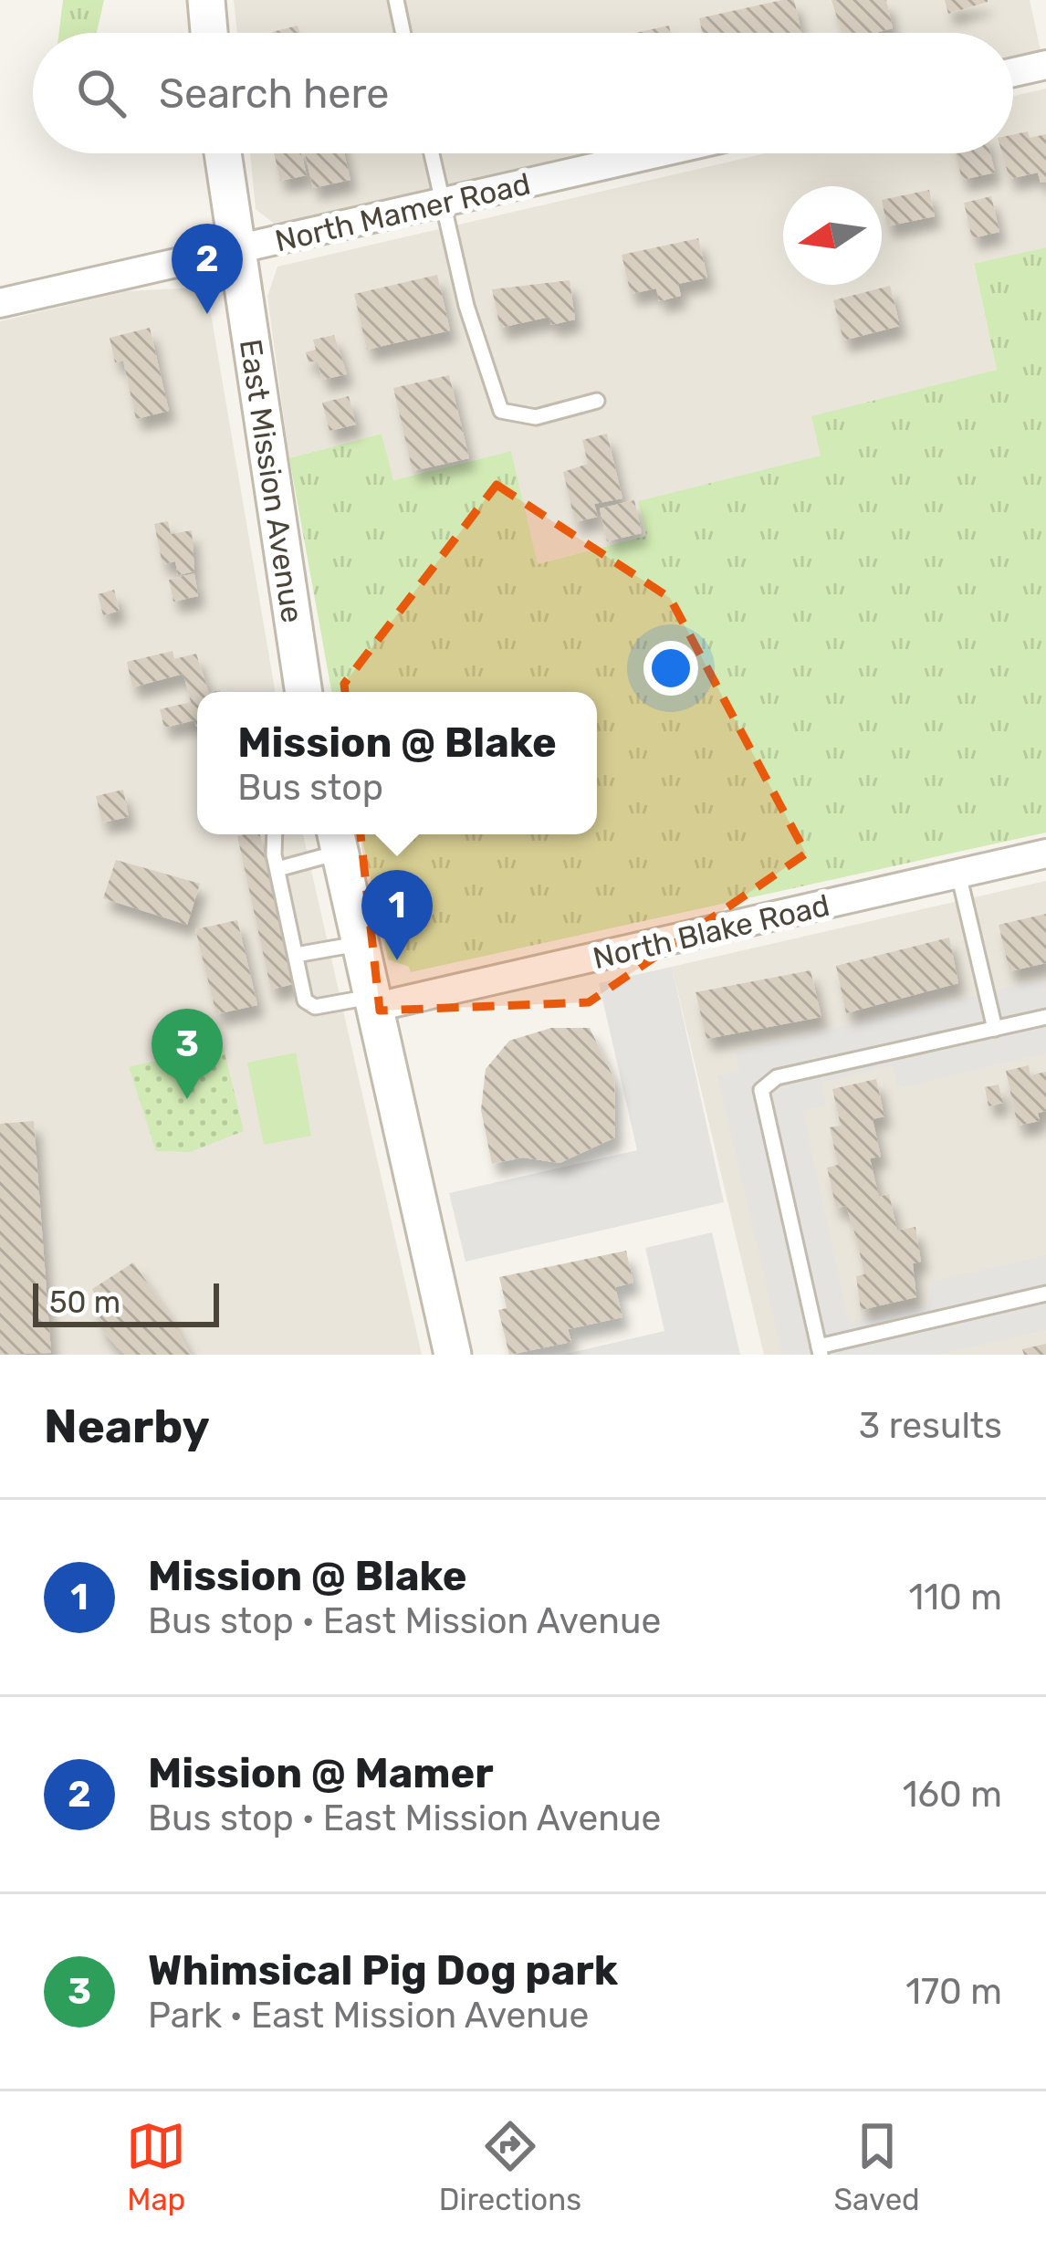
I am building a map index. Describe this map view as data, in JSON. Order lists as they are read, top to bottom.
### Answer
{
  "streets": {
    "street": ["North Mamer Road", "East Mission Avenue", "North Blake Road"]
  },
  "crossings": [
    ["North Mamer Road", "East Mission Avenue"]
  ],
  "scale_bar": "50 m",
  "north": "left",
  "page": {
    "search": "Search here",
    "pins": ["2", "1", "3"],
    "popup": ["Mission @ Blake", "Bus stop"],
    "scale": "50 m",
    "heading": ["Nearby", "3 results"],
    "list": [
      {
        "mark": "1",
        "name": "Mission @ Blake",
        "note": "Bus stop · East Mission Avenue",
        "value": "110 m"
      },
      {
        "mark": "2",
        "name": "Mission @ Mamer",
        "note": "Bus stop · East Mission Avenue",
        "value": "160 m"
      },
      {
        "mark": "3",
        "name": "Whimsical Pig Dog park",
        "note": "Park · East Mission Avenue",
        "value": "170 m"
      }
    ],
    "nav": ["Map", "Directions", "Saved"]
  }
}
